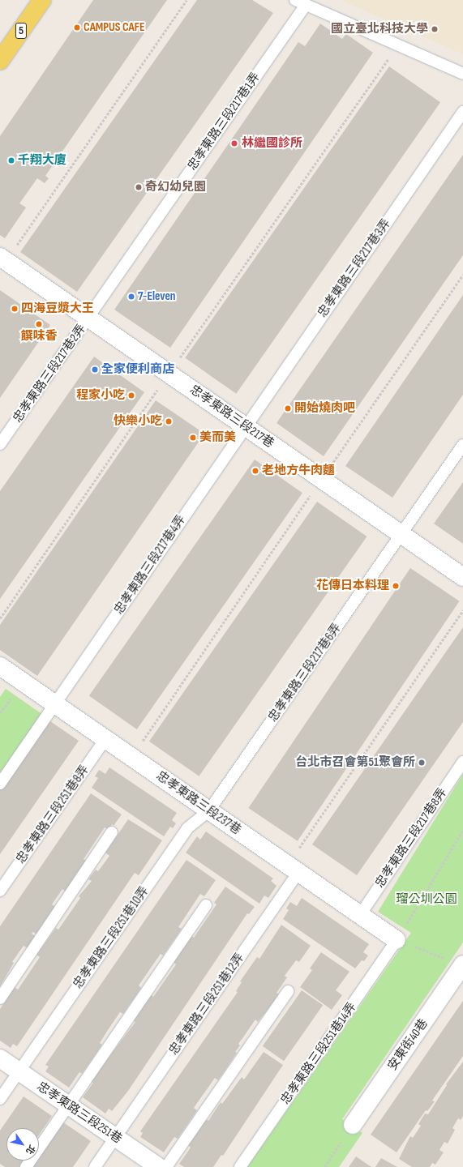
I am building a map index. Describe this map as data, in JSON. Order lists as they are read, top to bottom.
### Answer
{
  "streets": {
    "main road": ["5"],
    "street": [
      "忠孝東路三段217巷",
      "忠孝東路三段237巷",
      "安東街40巷",
      "忠孝東路三段251巷"
    ],
    "lane": [
      "忠孝東路三段217巷1弄",
      "忠孝東路三段217巷3弄",
      "忠孝東路三段217巷2弄",
      "忠孝東路三段217巷4弄",
      "忠孝東路三段217巷6弄",
      "忠孝東路三段251巷8弄",
      "忠孝東路三段217巷8弄",
      "忠孝東路三段251巷10弄",
      "忠孝東路三段251巷12弄",
      "忠孝東路三段251巷14弄"
    ]
  },
  "crossings": [
    ["忠孝東路三段217巷1弄", "忠孝東路三段217巷2弄"],
    ["忠孝東路三段217巷1弄", "忠孝東路三段217巷"],
    ["忠孝東路三段217巷3弄", "忠孝東路三段217巷"],
    ["忠孝東路三段217巷3弄", "忠孝東路三段217巷4弄"],
    ["忠孝東路三段217巷2弄", "忠孝東路三段217巷"],
    ["忠孝東路三段217巷", "忠孝東路三段217巷4弄"],
    ["忠孝東路三段217巷", "忠孝東路三段217巷6弄"],
    ["忠孝東路三段217巷4弄", "忠孝東路三段237巷"],
    ["忠孝東路三段217巷6弄", "忠孝東路三段237巷"],
    ["忠孝東路三段217巷6弄", "忠孝東路三段251巷10弄"],
    ["忠孝東路三段237巷", "忠孝東路三段251巷8弄"],
    ["忠孝東路三段237巷", "忠孝東路三段217巷8弄"],
    ["忠孝東路三段237巷", "忠孝東路三段251巷10弄"],
    ["忠孝東路三段237巷", "忠孝東路三段251巷12弄"],
    ["忠孝東路三段237巷", "忠孝東路三段251巷14弄"],
    ["忠孝東路三段251巷10弄", "忠孝東路三段251巷"],
    ["忠孝東路三段251巷12弄", "忠孝東路三段251巷"]
  ],
  "parks": ["瑠公圳公園"],
  "places": [
    "CAMPUS CAFE",
    "國立臺北科技大學",
    "林繼國診所",
    "千翔大廈",
    "奇幻幼兒園",
    "7-Eleven",
    "四海豆漿大王",
    "饌味香",
    "全家便利商店",
    "程家小吃",
    "開始燒肉吧",
    "快樂小吃",
    "美而美",
    "老地方牛肉麵",
    "花傳日本料理",
    "台北市召會第51聚會所"
  ],
  "north": "bottom right"
}
